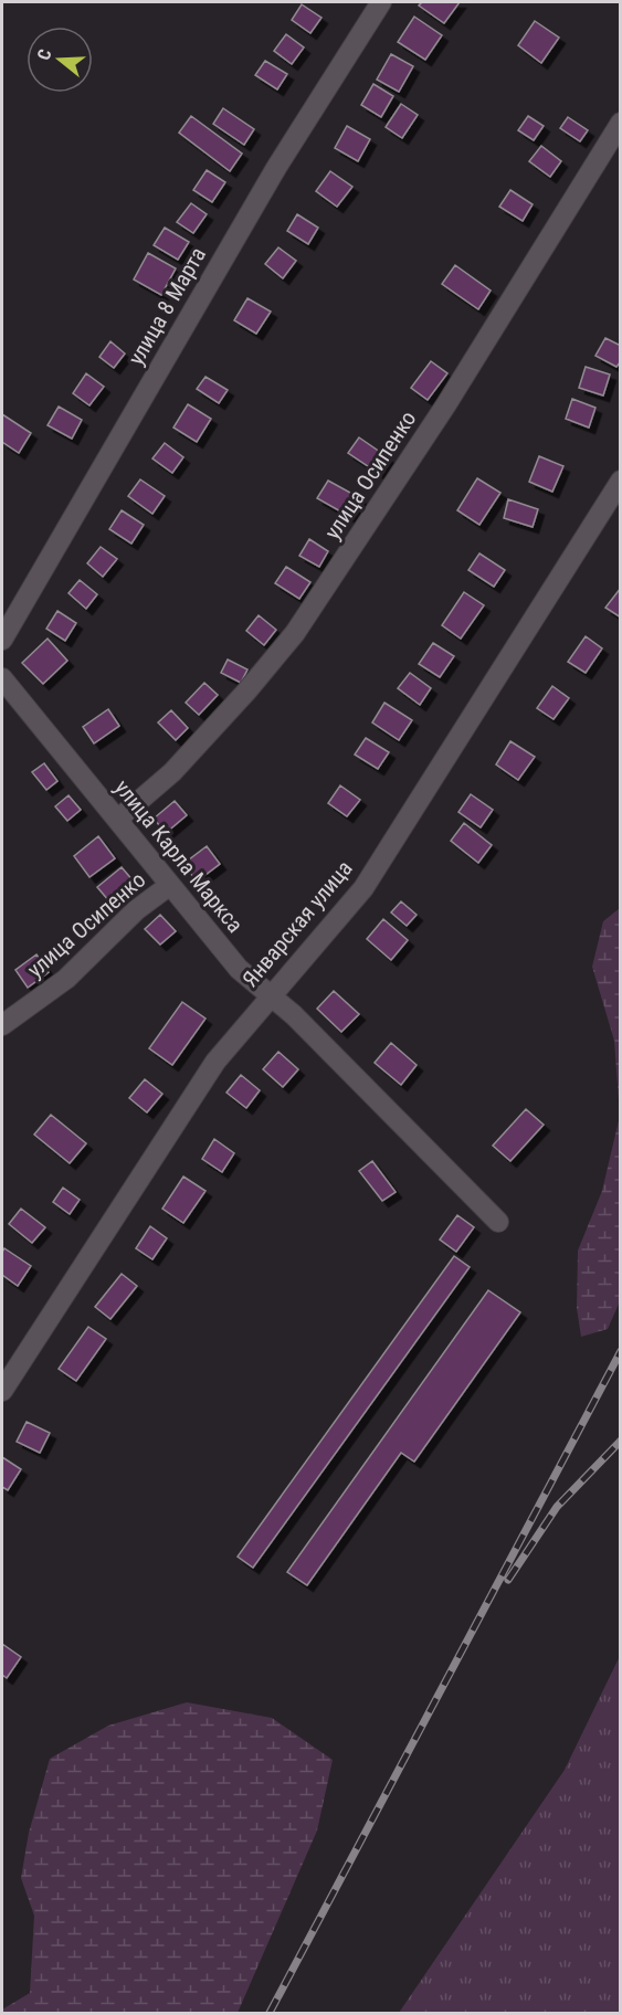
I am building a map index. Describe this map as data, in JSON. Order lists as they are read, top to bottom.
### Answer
{
  "streets": {
    "street": [
      "улица 8 Марта",
      "улица Осипенко",
      "улица Карла Маркса",
      "Январская улица"
    ]
  },
  "crossings": [
    ["улица Осипенко", "улица Карла Маркса"],
    ["улица Карла Маркса", "Январская улица"]
  ],
  "north": "left"
}
